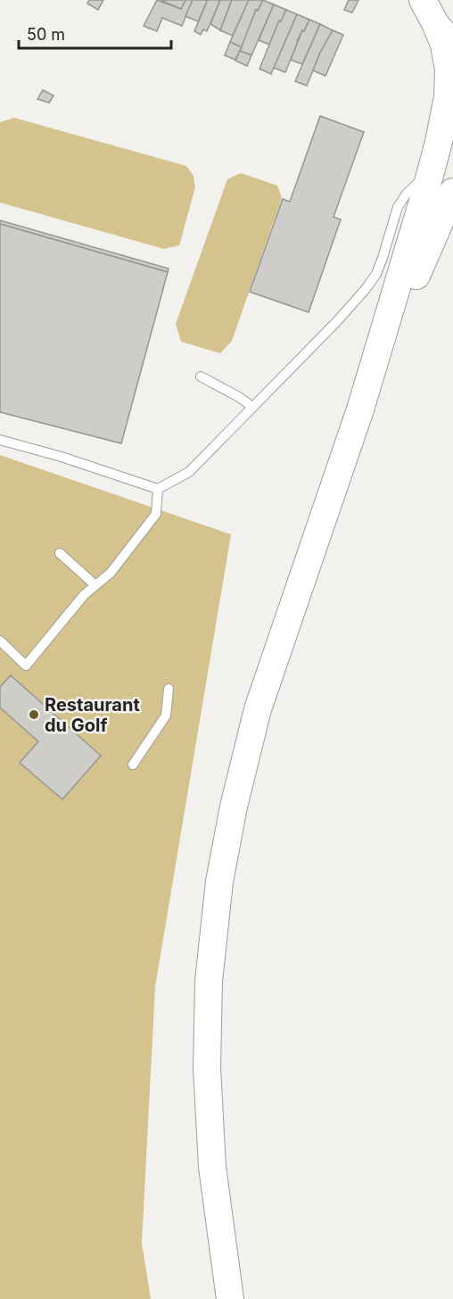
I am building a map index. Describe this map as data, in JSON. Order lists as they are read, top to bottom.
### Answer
{
  "places": ["Restaurant du Golf"],
  "scale_bar": "50 m"
}
